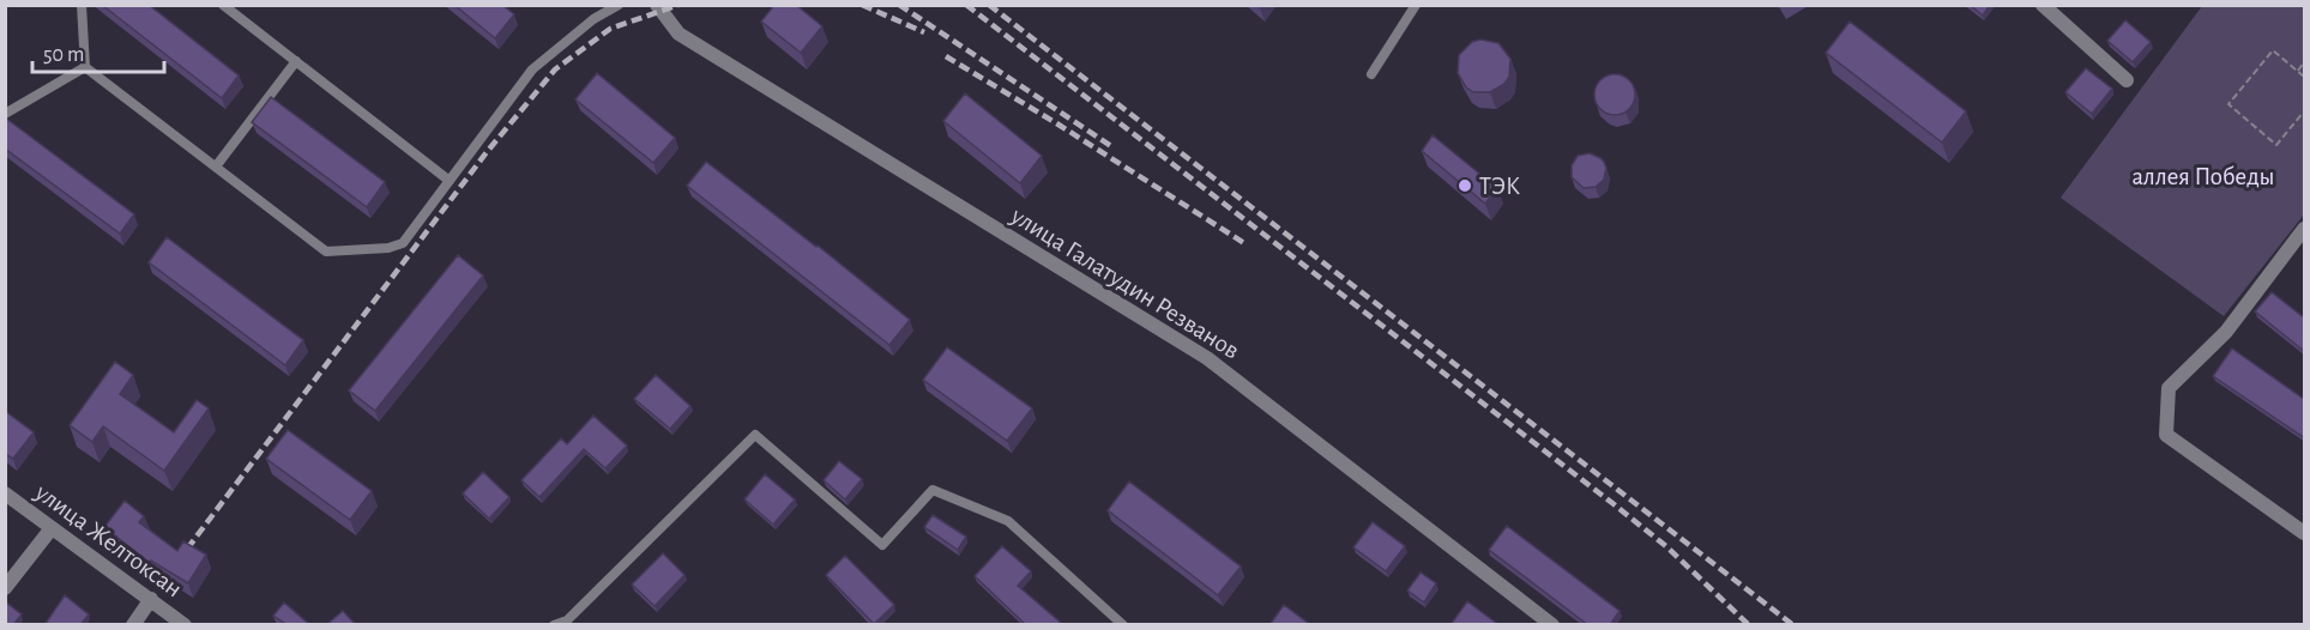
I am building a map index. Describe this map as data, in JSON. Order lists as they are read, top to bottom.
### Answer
{
  "streets": {
    "street": ["улица Галатудин Резванов", "улица Желтоксан"]
  },
  "parks": ["аллея Победы"],
  "places": ["ТЭК"],
  "scale_bar": "50 m"
}
